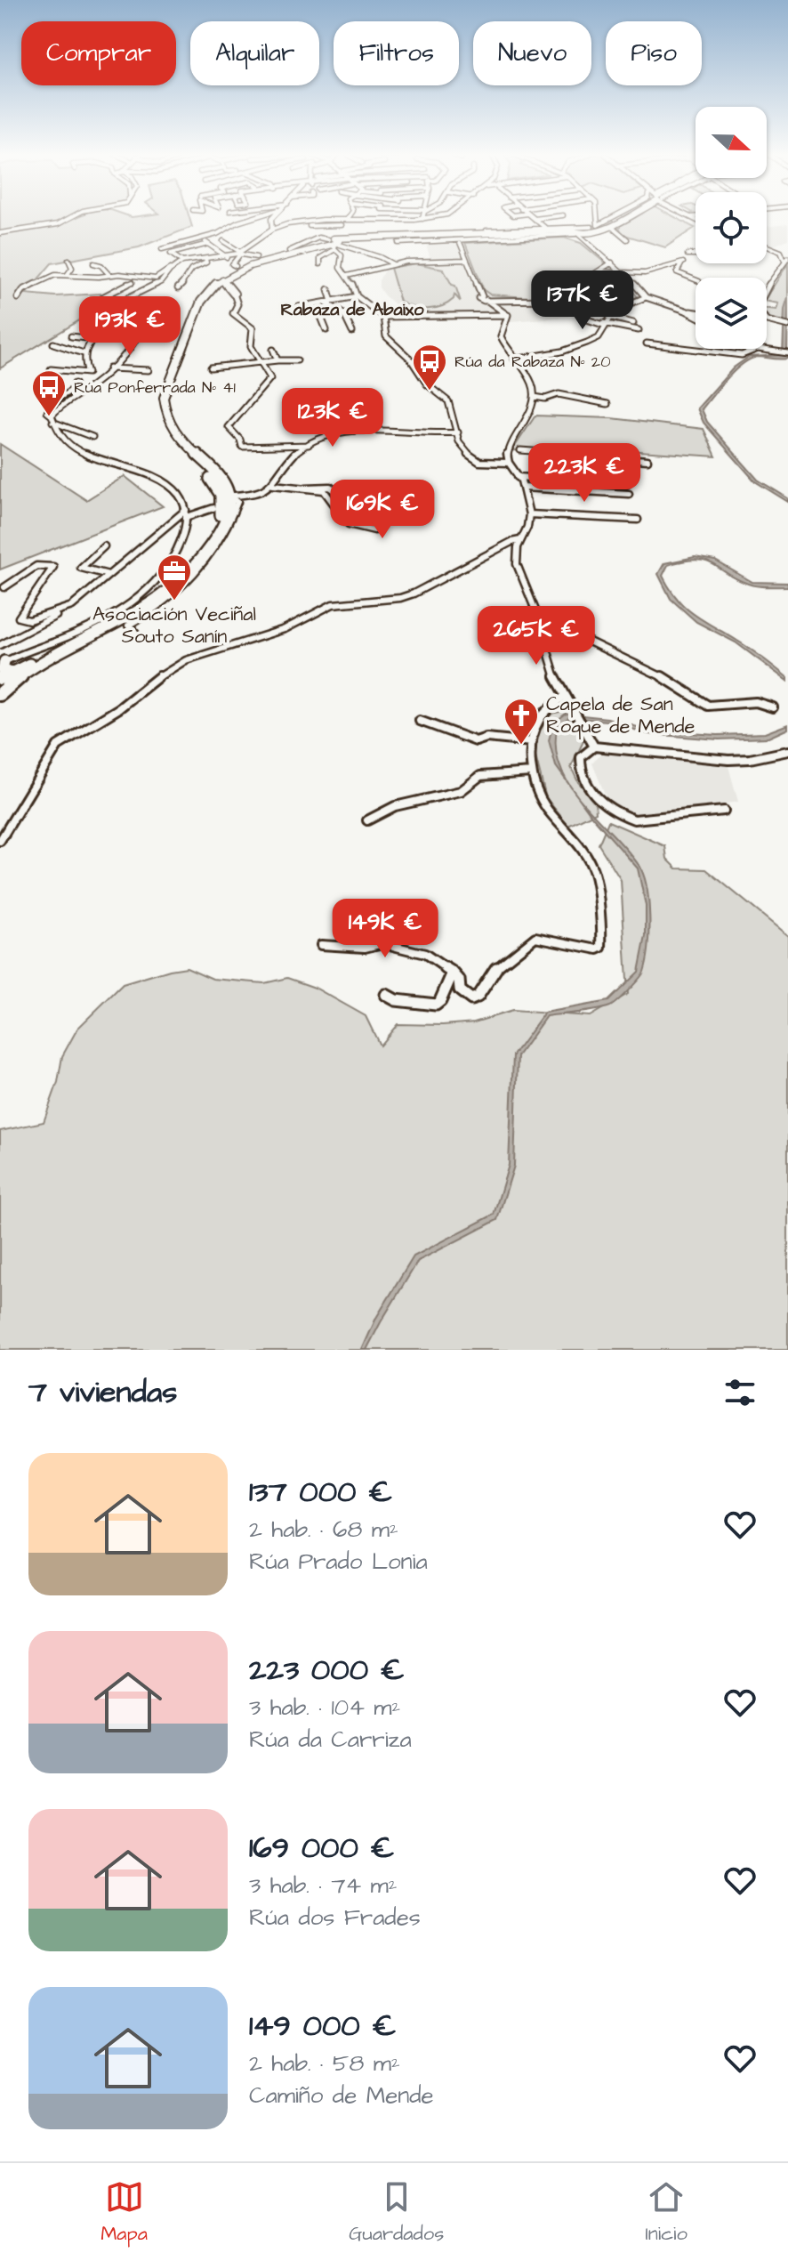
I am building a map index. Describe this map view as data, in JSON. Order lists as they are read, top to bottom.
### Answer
{
  "districts": ["Rabaza de Abaixo"],
  "places": {
    "bus stop": ["Rúa da Rabaza Nº 20", "Rúa Ponferrada Nº 41"],
    "office": ["Asociación Veciñal Souto Sanín"],
    "church": ["Capela de San Roque de Mende"]
  },
  "north": "right",
  "page": {
    "chip": [
      "Comprar",
      "Alquilar",
      "Filtros",
      "Nuevo",
      "Piso"
    ],
    "price": [
      "137K €",
      "193K €",
      "123K €",
      "223K €",
      "169K €",
      "265K €",
      "149K €"
    ],
    "heading": "7 viviendas",
    "list": [
      {
        "name": "137 000 €",
        "note": "2 hab. · 68 m² · Rúa Prado Lonia"
      },
      {
        "name": "223 000 €",
        "note": "3 hab. · 104 m² · Rúa da Carriza"
      },
      {
        "name": "169 000 €",
        "note": "3 hab. · 74 m² · Rúa dos Frades"
      },
      {
        "name": "149 000 €",
        "note": "2 hab. · 58 m² · Camiño de Mende"
      }
    ],
    "tabs": ["Mapa", "Guardados", "Inicio"]
  }
}
